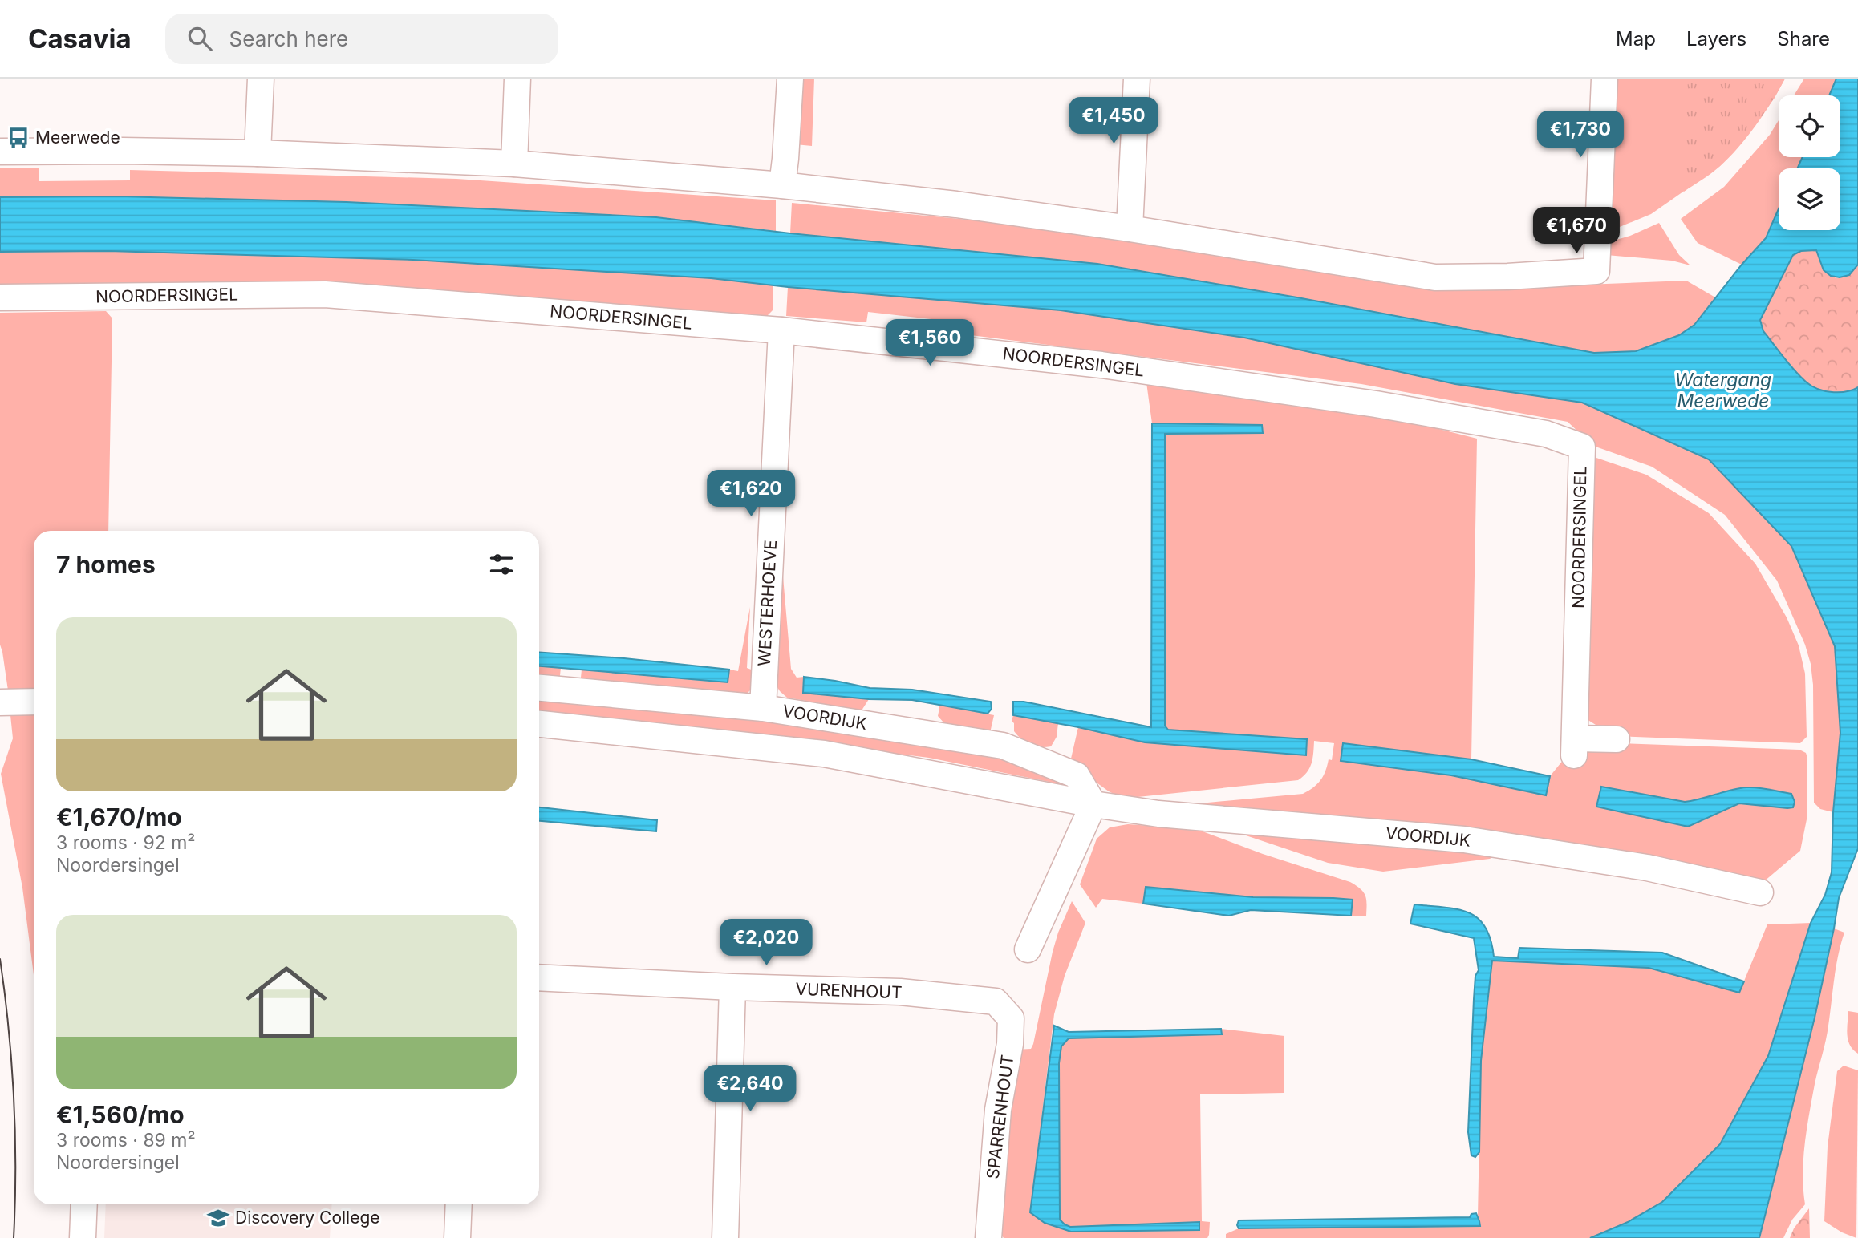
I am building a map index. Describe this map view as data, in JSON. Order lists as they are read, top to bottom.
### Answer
{
  "streets": {
    "street": [
      "NOORDERSINGEL",
      "WESTERHOEVE",
      "VOORDIJK",
      "VURENHOUT",
      "SPARRENHOUT"
    ]
  },
  "crossings": [
    ["NOORDERSINGEL", "WESTERHOEVE"],
    ["WESTERHOEVE", "VOORDIJK"],
    ["VURENHOUT", "SPARRENHOUT"]
  ],
  "water": ["Watergang Meerwede"],
  "places": {
    "bus stop": ["Meerwede"],
    "school or university": ["Discovery College"]
  },
  "page": {
    "header": "Casavia",
    "search": "Search here",
    "nav": ["Map", "Layers", "Share"],
    "price": [
      "€1,450",
      "€1,730",
      "€1,670",
      "€1,560",
      "€1,620",
      "€2,020",
      "€2,640"
    ],
    "heading": "7 homes",
    "list": [
      {
        "name": "€1,670/mo",
        "note": "3 rooms · 92 m² · Noordersingel"
      },
      {
        "name": "€1,560/mo",
        "note": "3 rooms · 89 m² · Noordersingel"
      }
    ]
  }
}
